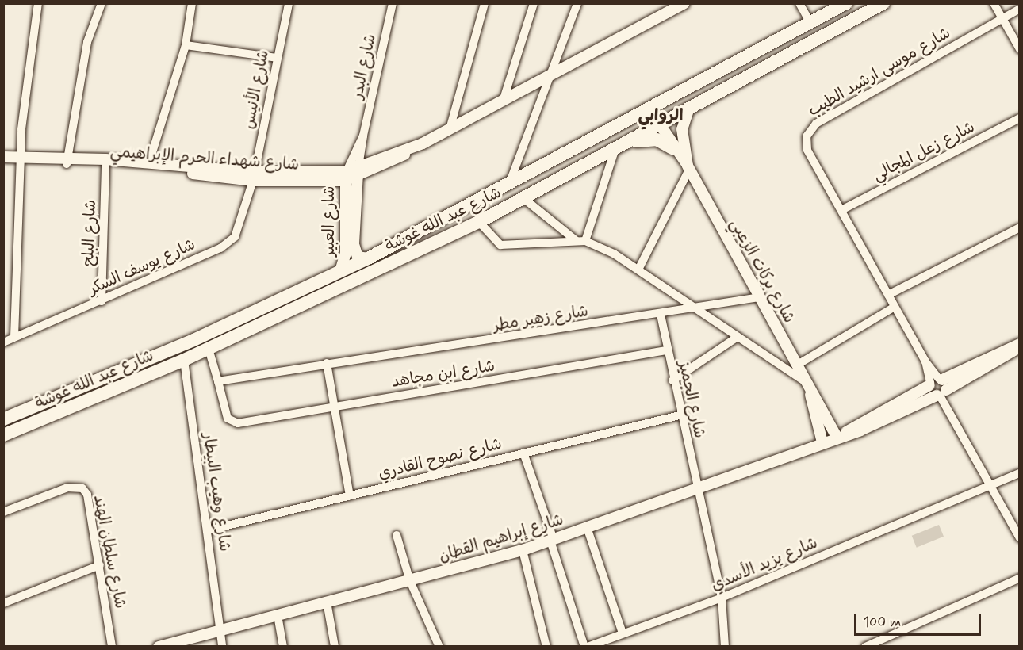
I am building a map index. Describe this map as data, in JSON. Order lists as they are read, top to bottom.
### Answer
{
  "streets": {
    "main road": ["شارع عبد الله غوشة"],
    "street": [
      "شارع البدر",
      "شارع موسى ارشيد الطيب",
      "شارع الأنيس",
      "شارع زعل المجالي",
      "شارع شهداء الحرم الإبراهيمي",
      "شارع العبير",
      "شارع البلح",
      "شارع يوسف السكر",
      "شارع بركات الزعبي",
      "شارع زهير مطر",
      "شارع ابن مجاهد",
      "شارع الجميز",
      "شارع نصوح القادري",
      "شارع وهيب البيطار",
      "شارع إبراهيم القطان",
      "شارع سلطان الهند",
      "شارع يزيد الأسدي"
    ]
  },
  "crossings": [
    ["شارع البدر", "شارع شهداء الحرم الإبراهيمي"],
    ["شارع البدر", "شارع العبير"],
    ["شارع موسى ارشيد الطيب", "شارع زعل المجالي"],
    ["شارع موسى ارشيد الطيب", "شارع إبراهيم القطان"],
    ["شارع موسى ارشيد الطيب", "شارع يزيد الأسدي"],
    ["شارع الأنيس", "شارع شهداء الحرم الإبراهيمي"],
    ["شارع الأنيس", "شارع يوسف السكر"],
    ["شارع شهداء الحرم الإبراهيمي", "شارع العبير"],
    ["شارع شهداء الحرم الإبراهيمي", "شارع البلح"],
    ["شارع شهداء الحرم الإبراهيمي", "شارع يوسف السكر"],
    ["شارع عبد الله غوشة", "شارع العبير"],
    ["شارع عبد الله غوشة", "شارع بركات الزعبي"],
    ["شارع عبد الله غوشة", "شارع وهيب البيطار"],
    ["شارع البلح", "شارع يوسف السكر"],
    ["شارع بركات الزعبي", "شارع زهير مطر"],
    ["شارع بركات الزعبي", "شارع إبراهيم القطان"],
    ["شارع زهير مطر", "شارع ابن مجاهد"],
    ["شارع زهير مطر", "شارع الجميز"],
    ["شارع ابن مجاهد", "شارع الجميز"],
    ["شارع الجميز", "شارع نصوح القادري"],
    ["شارع الجميز", "شارع إبراهيم القطان"],
    ["شارع الجميز", "شارع يزيد الأسدي"],
    ["شارع نصوح القادري", "شارع وهيب البيطار"],
    ["شارع وهيب البيطار", "شارع إبراهيم القطان"]
  ],
  "districts": ["الروابي"],
  "scale_bar": "100 m"
}
